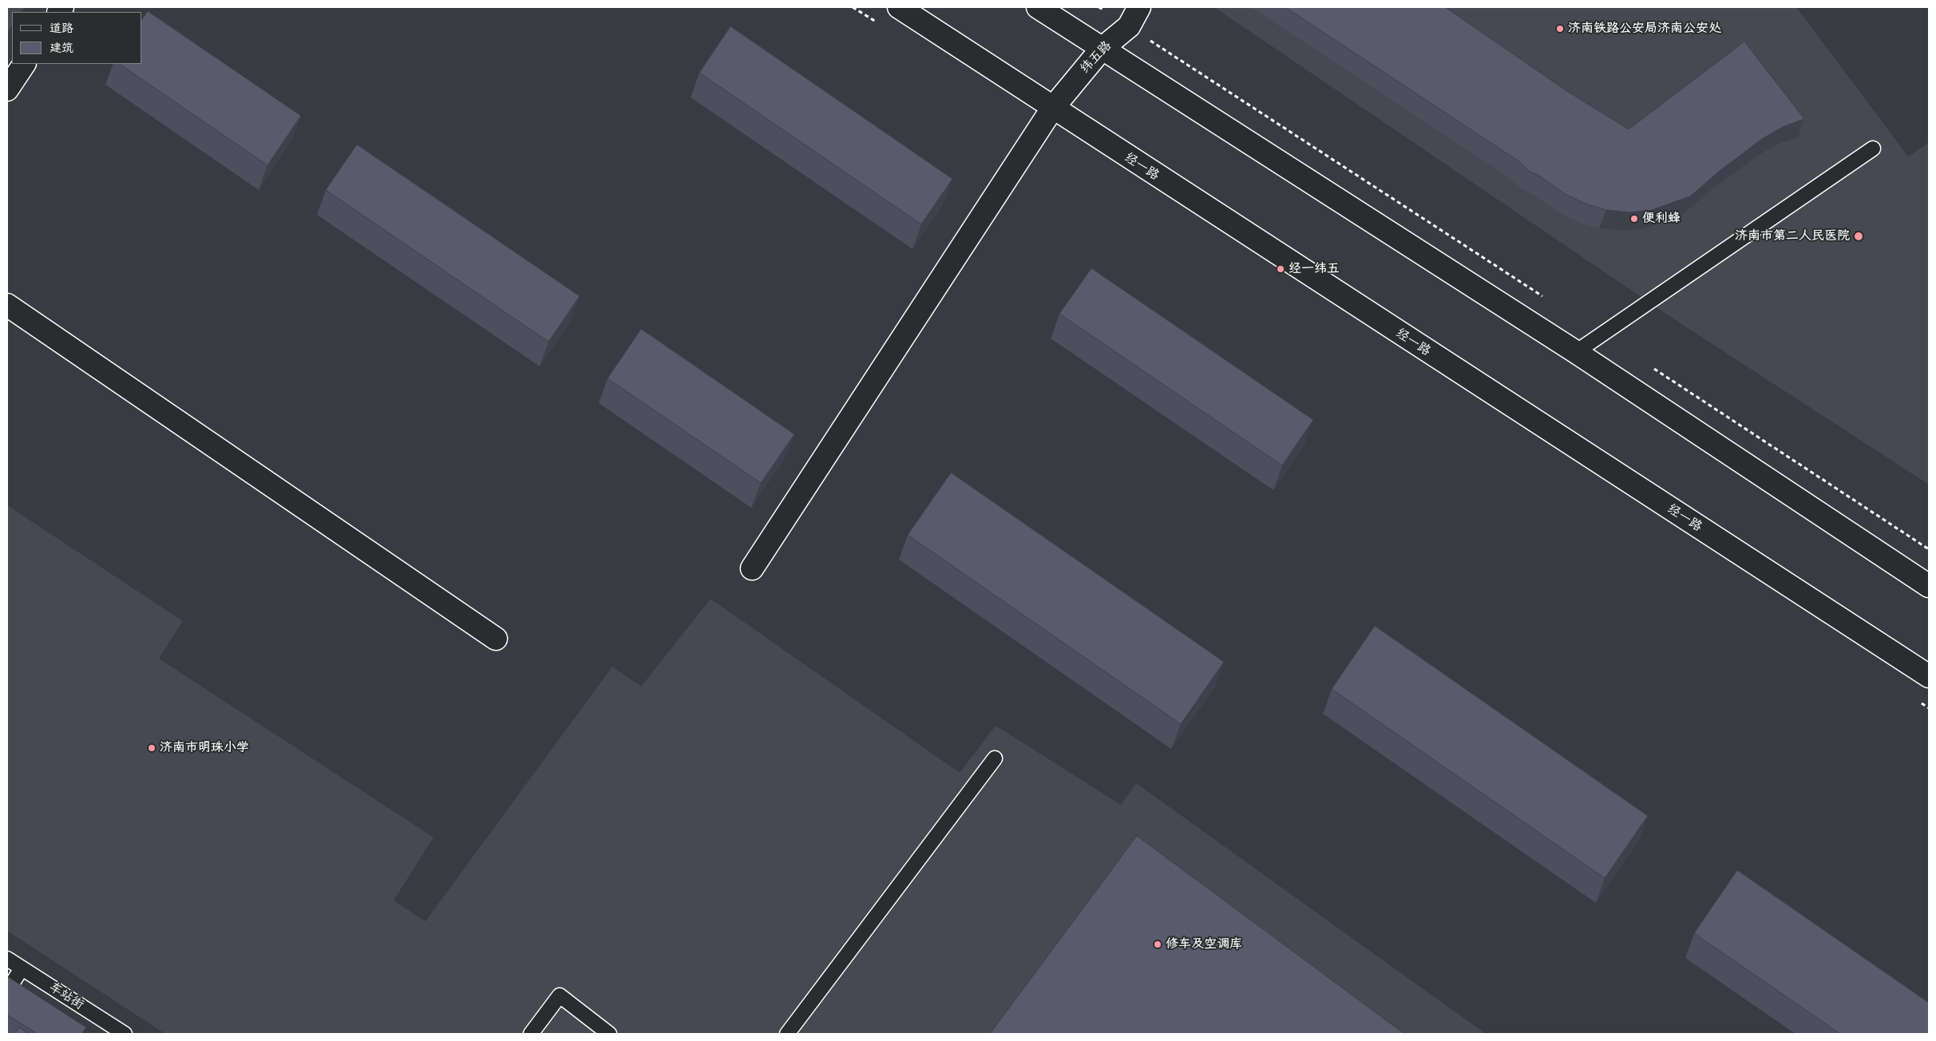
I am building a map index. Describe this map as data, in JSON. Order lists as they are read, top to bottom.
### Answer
{
  "streets": {
    "main road": ["纬五路", "经一路"],
    "lane": ["车站街"]
  },
  "crossings": [
    ["纬五路", "经一路"]
  ],
  "places": [
    "济南铁路公安局济南公安处",
    "便利蜂",
    "济南市第二人民医院",
    "经一纬五",
    "济南市明珠小学",
    "修车及空调库"
  ],
  "legend": ["道路", "建筑"]
}
